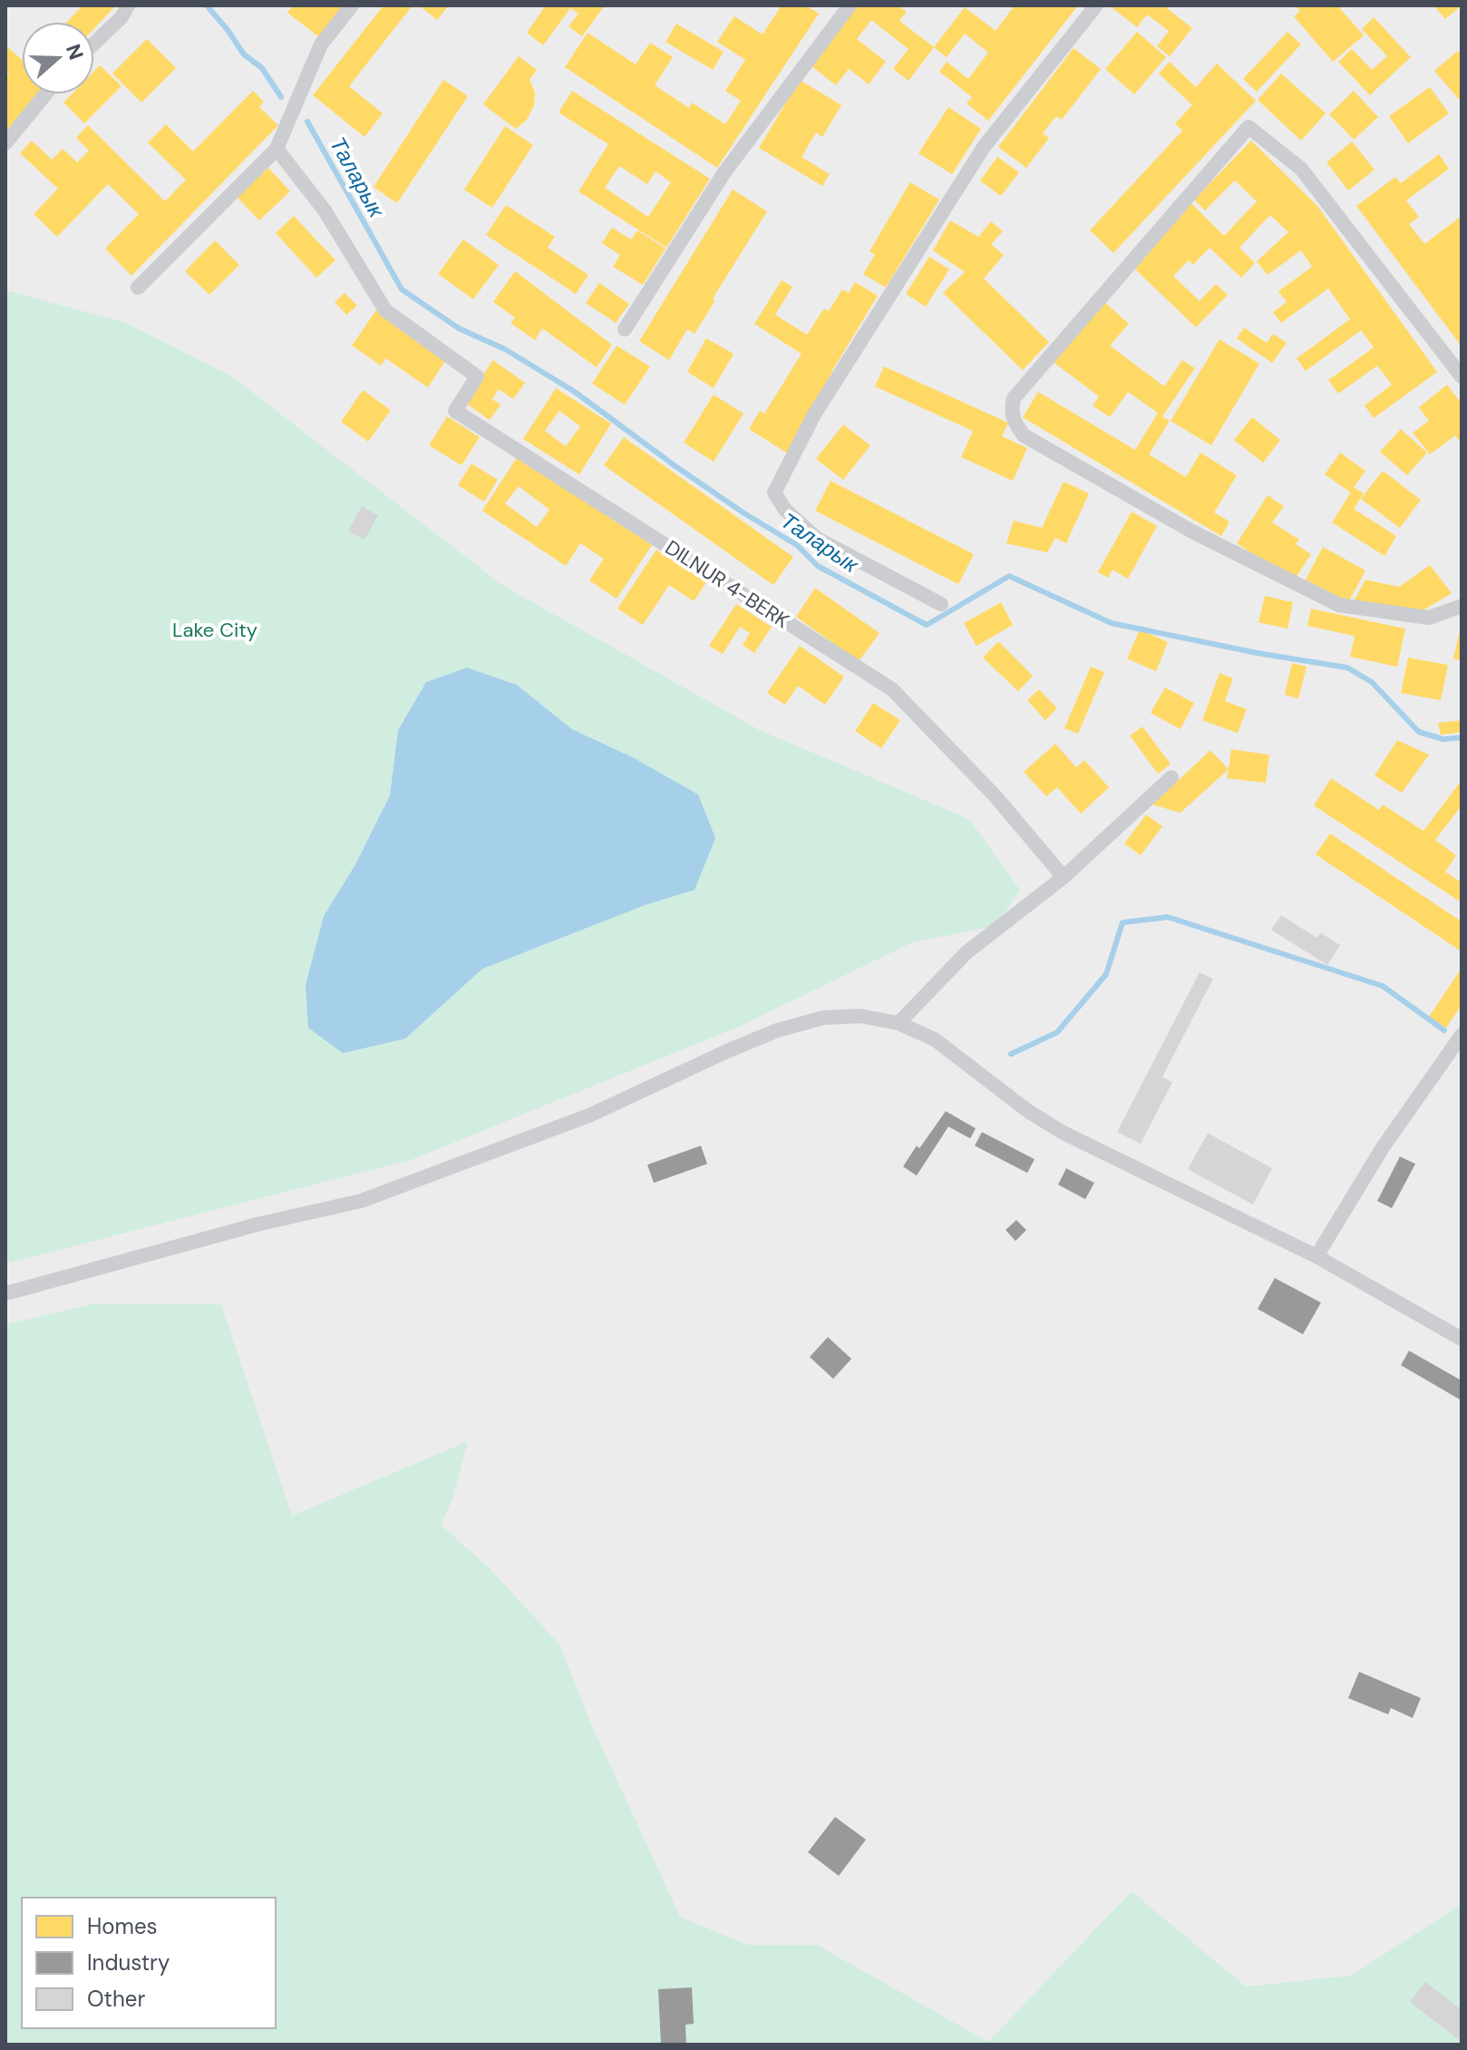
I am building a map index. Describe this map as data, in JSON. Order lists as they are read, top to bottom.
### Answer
{
  "streets": {
    "street": ["DILNUR 4-BERK"]
  },
  "water": ["Таларык"],
  "parks": ["Lake City"],
  "legend": ["Homes", "Industry", "Other"],
  "north": "right"
}
